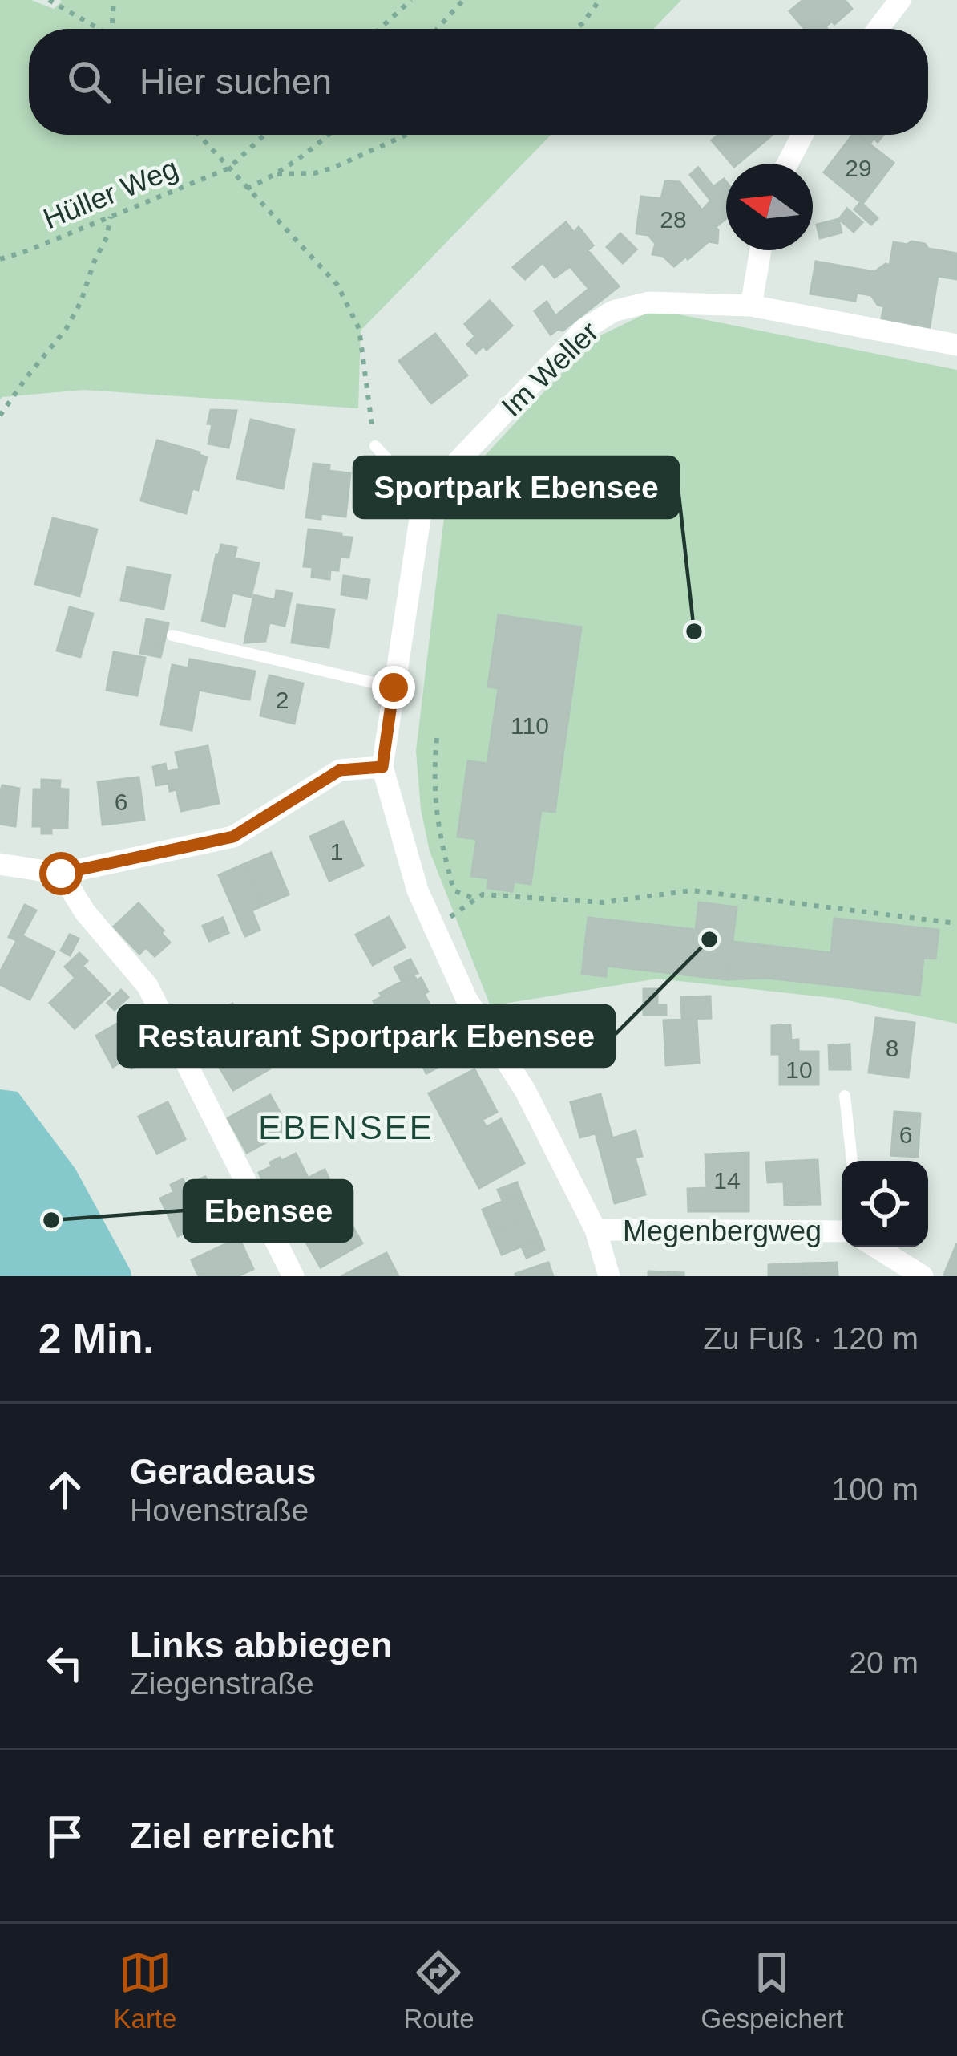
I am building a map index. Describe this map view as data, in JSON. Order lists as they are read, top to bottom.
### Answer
{
  "streets": {
    "street": ["Im Weller", "Megenbergweg"],
    "path": ["Hüller Weg"]
  },
  "districts": ["EBENSEE"],
  "places": ["Sportpark Ebensee", "Restaurant Sportpark Ebensee", "Ebensee"],
  "house_numbers": [
    "29",
    "28",
    "2",
    "110",
    "6",
    "1",
    "8",
    "10",
    "6",
    "14"
  ],
  "north": "left",
  "page": {
    "search": "Hier suchen",
    "heading": ["2 Min.", "Zu Fuß · 120 m"],
    "list": [
      ["Geradeaus", "Hovenstraße", "100 m"],
      ["Links abbiegen", "Ziegenstraße", "20 m"],
      "Ziel erreicht"
    ],
    "nav": ["Karte", "Route", "Gespeichert"]
  }
}
